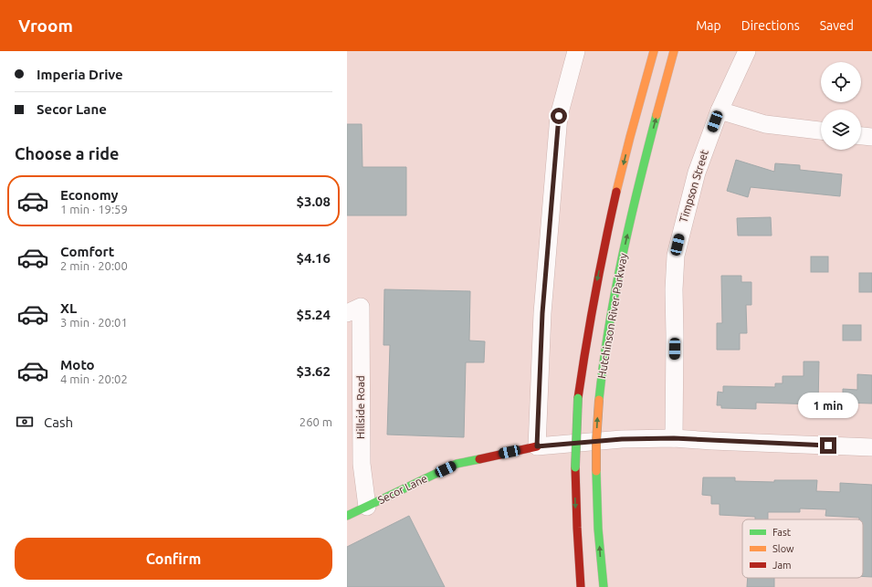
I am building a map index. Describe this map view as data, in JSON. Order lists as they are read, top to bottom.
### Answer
{
  "streets": {
    "main road": ["Hutchinson River Parkway", "Secor Lane"],
    "street": ["Timpson Street", "Hillside Road"]
  },
  "crossings": [
    ["Timpson Street", "Secor Lane"],
    ["Hillside Road", "Secor Lane"]
  ],
  "legend": ["Fast", "Slow", "Jam"],
  "page": {
    "header": "Vroom",
    "nav": ["Map", "Directions", "Saved"],
    "banner": ["Imperia Drive", "Secor Lane"],
    "heading": "Choose a ride",
    "list": [
      {
        "name": "Economy",
        "note": "1 min · 19:59",
        "value": "$3.08"
      },
      {
        "name": "Comfort",
        "note": "2 min · 20:00",
        "value": "$4.16"
      },
      {
        "name": "XL",
        "note": "3 min · 20:01",
        "value": "$5.24"
      },
      {
        "name": "Moto",
        "note": "4 min · 20:02",
        "value": "$3.62"
      }
    ],
    "bubble": "1 min",
    "pay": ["Cash", "260 m"],
    "buttons": "Confirm"
  }
}
